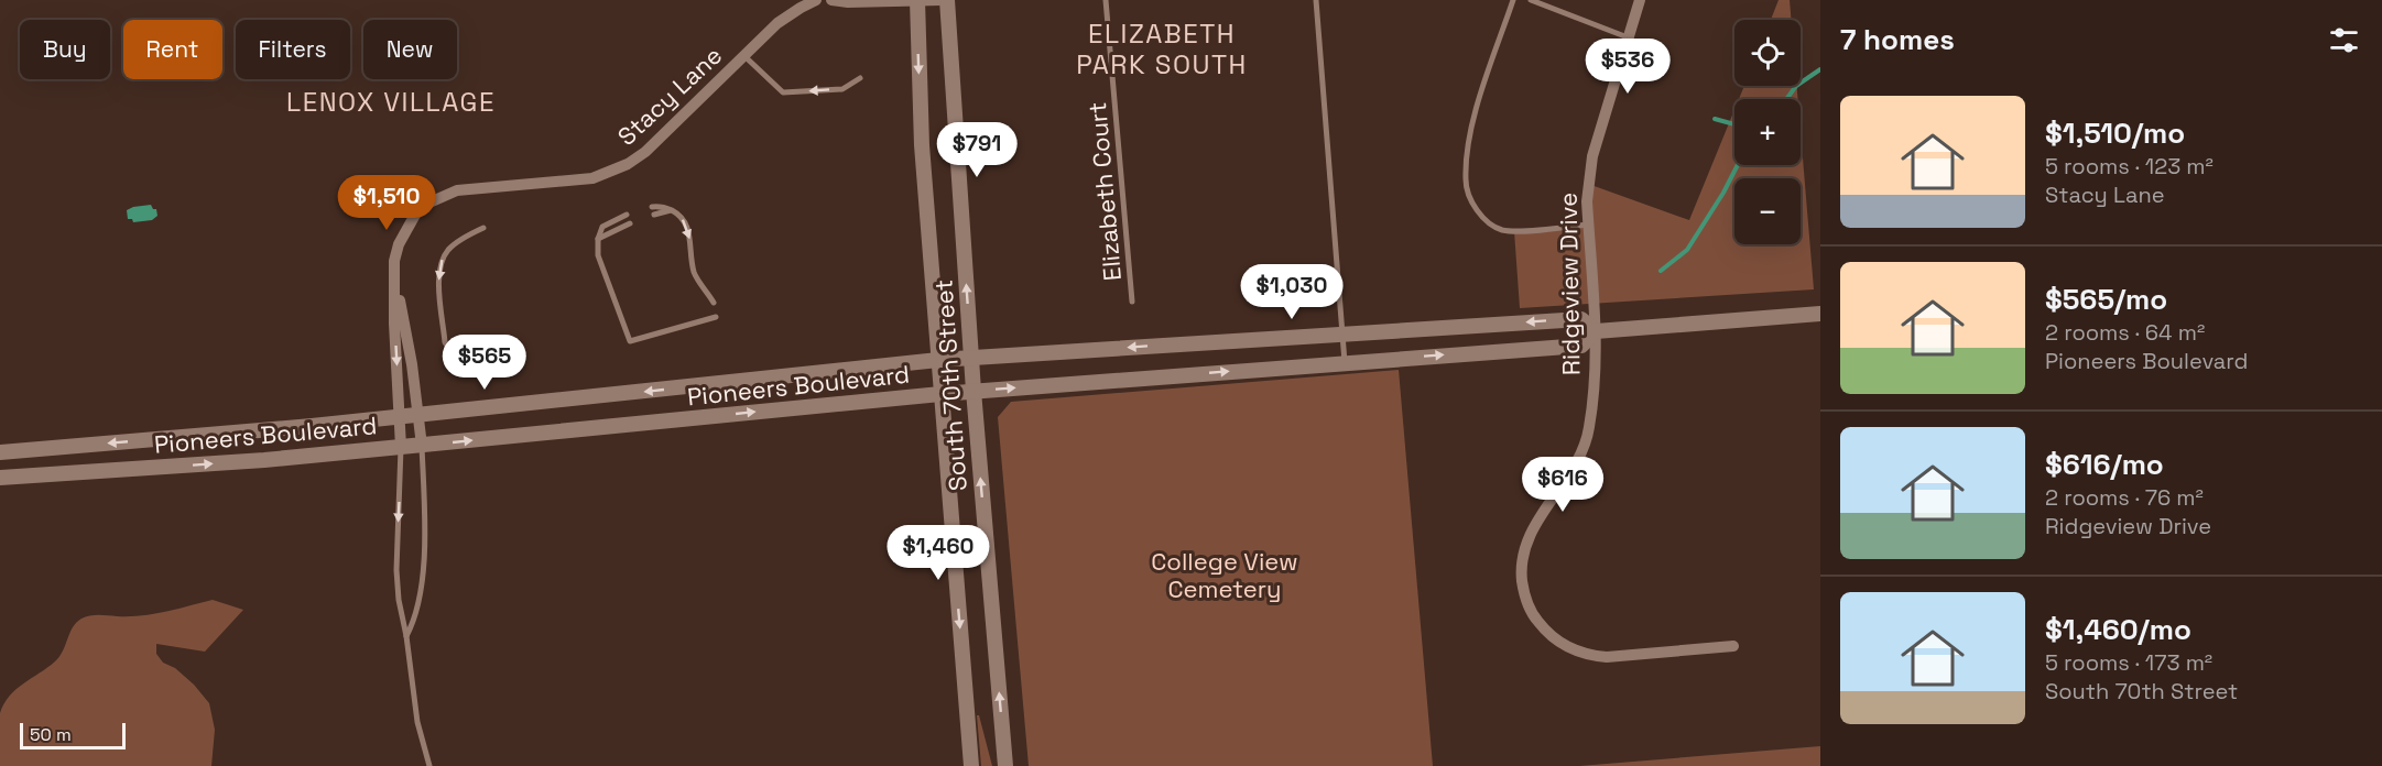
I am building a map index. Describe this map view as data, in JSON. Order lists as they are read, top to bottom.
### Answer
{
  "streets": {
    "main road": ["Pioneers Boulevard", "South 70th Street"],
    "street": ["Stacy Lane", "Ridgeview Drive"],
    "lane": ["Elizabeth Court"]
  },
  "crossings": [
    ["Stacy Lane", "Pioneers Boulevard"],
    ["Ridgeview Drive", "Pioneers Boulevard"],
    ["Pioneers Boulevard", "South 70th Street"]
  ],
  "districts": ["ELIZABETH PARK SOUTH", "LENOX VILLAGE"],
  "parks": ["College View Cemetery"],
  "scale_bar": "50 m",
  "page": {
    "heading": "7 homes",
    "map_buttons": ["+", "−"],
    "chip": [
      "Buy",
      "Rent",
      "Filters",
      "New"
    ],
    "price": [
      "$536",
      "$791",
      "$1,510",
      "$1,030",
      "$565",
      "$616",
      "$1,460"
    ],
    "list": [
      {
        "name": "$1,510/mo",
        "note": "5 rooms · 123 m² · Stacy Lane"
      },
      {
        "name": "$565/mo",
        "note": "2 rooms · 64 m² · Pioneers Boulevard"
      },
      {
        "name": "$616/mo",
        "note": "2 rooms · 76 m² · Ridgeview Drive"
      },
      {
        "name": "$1,460/mo",
        "note": "5 rooms · 173 m² · South 70th Street"
      }
    ],
    "scale": "50 m"
  }
}
